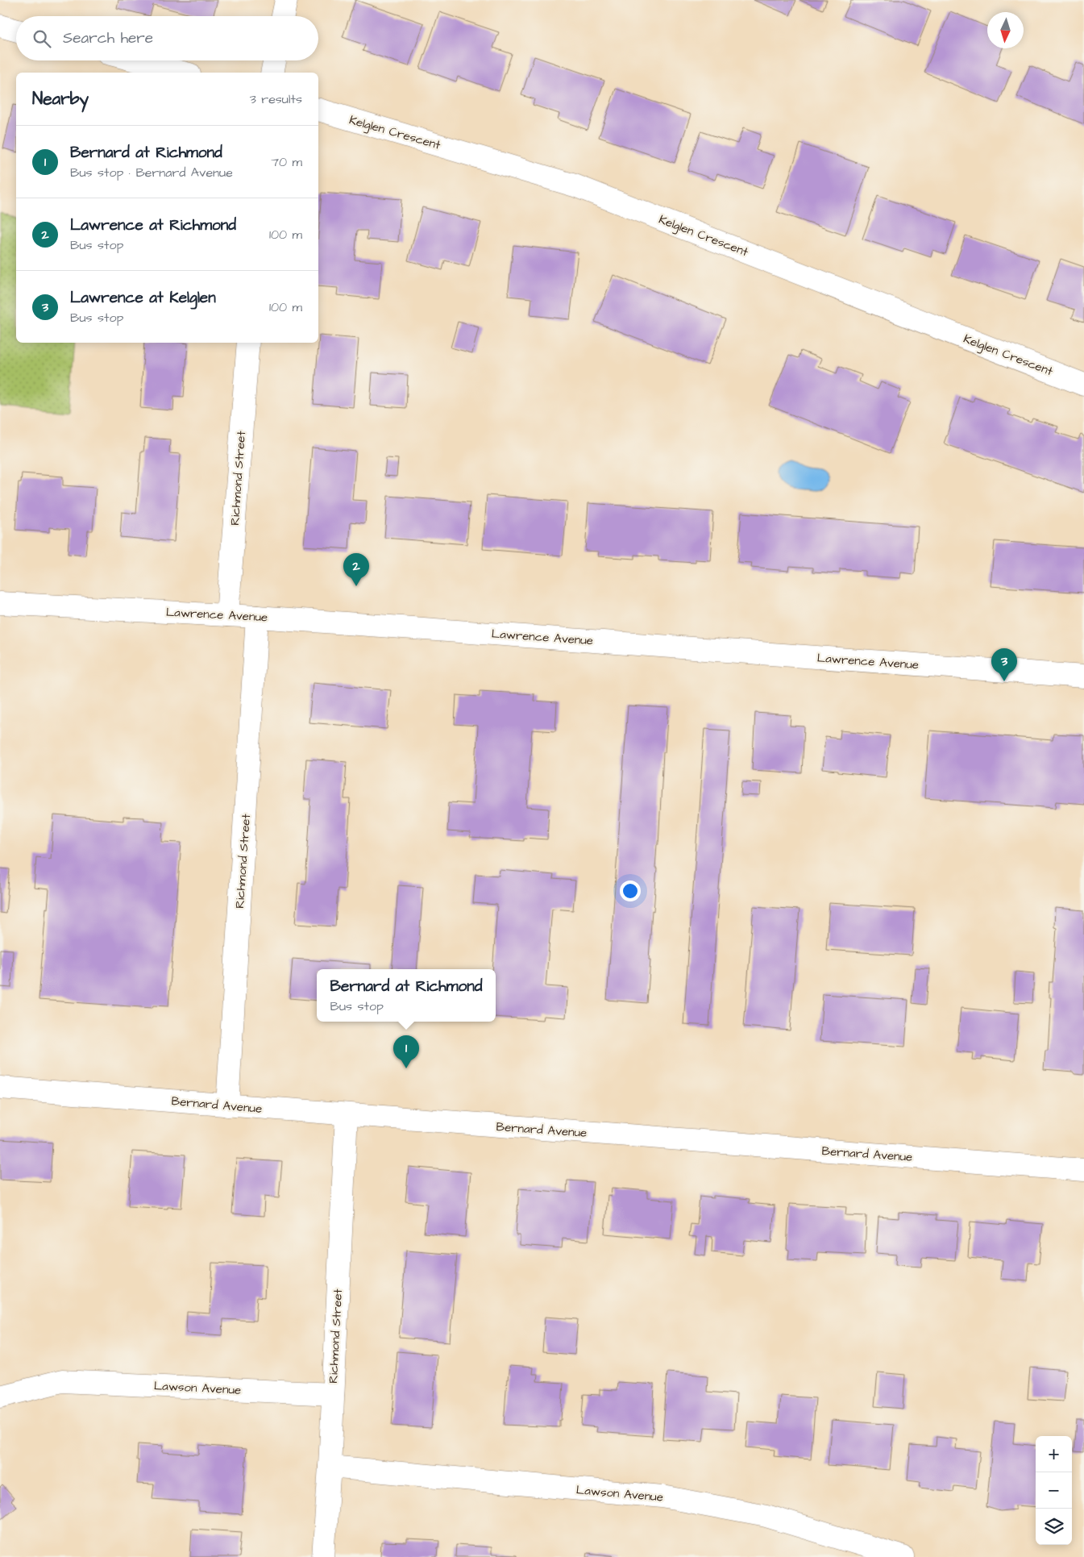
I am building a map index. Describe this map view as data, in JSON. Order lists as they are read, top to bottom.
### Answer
{
  "streets": {
    "street": [
      "Kelglen Crescent",
      "Richmond Street",
      "Lawrence Avenue",
      "Bernard Avenue",
      "Lawson Avenue"
    ]
  },
  "crossings": [
    ["Richmond Street", "Lawrence Avenue"],
    ["Richmond Street", "Bernard Avenue"],
    ["Richmond Street", "Lawson Avenue"]
  ],
  "north": "bottom",
  "page": {
    "search": "Search here",
    "heading": ["Nearby", "3 results"],
    "list": [
      {
        "mark": "1",
        "name": "Bernard at Richmond",
        "note": "Bus stop · Bernard Avenue",
        "value": "70 m"
      },
      {
        "mark": "2",
        "name": "Lawrence at Richmond",
        "note": "Bus stop",
        "value": "100 m"
      },
      {
        "mark": "3",
        "name": "Lawrence at Kelglen",
        "note": "Bus stop",
        "value": "100 m"
      }
    ],
    "pins": ["2", "3", "1"],
    "popup": ["Bernard at Richmond", "Bus stop"],
    "map_buttons": ["+", "−"]
  }
}
